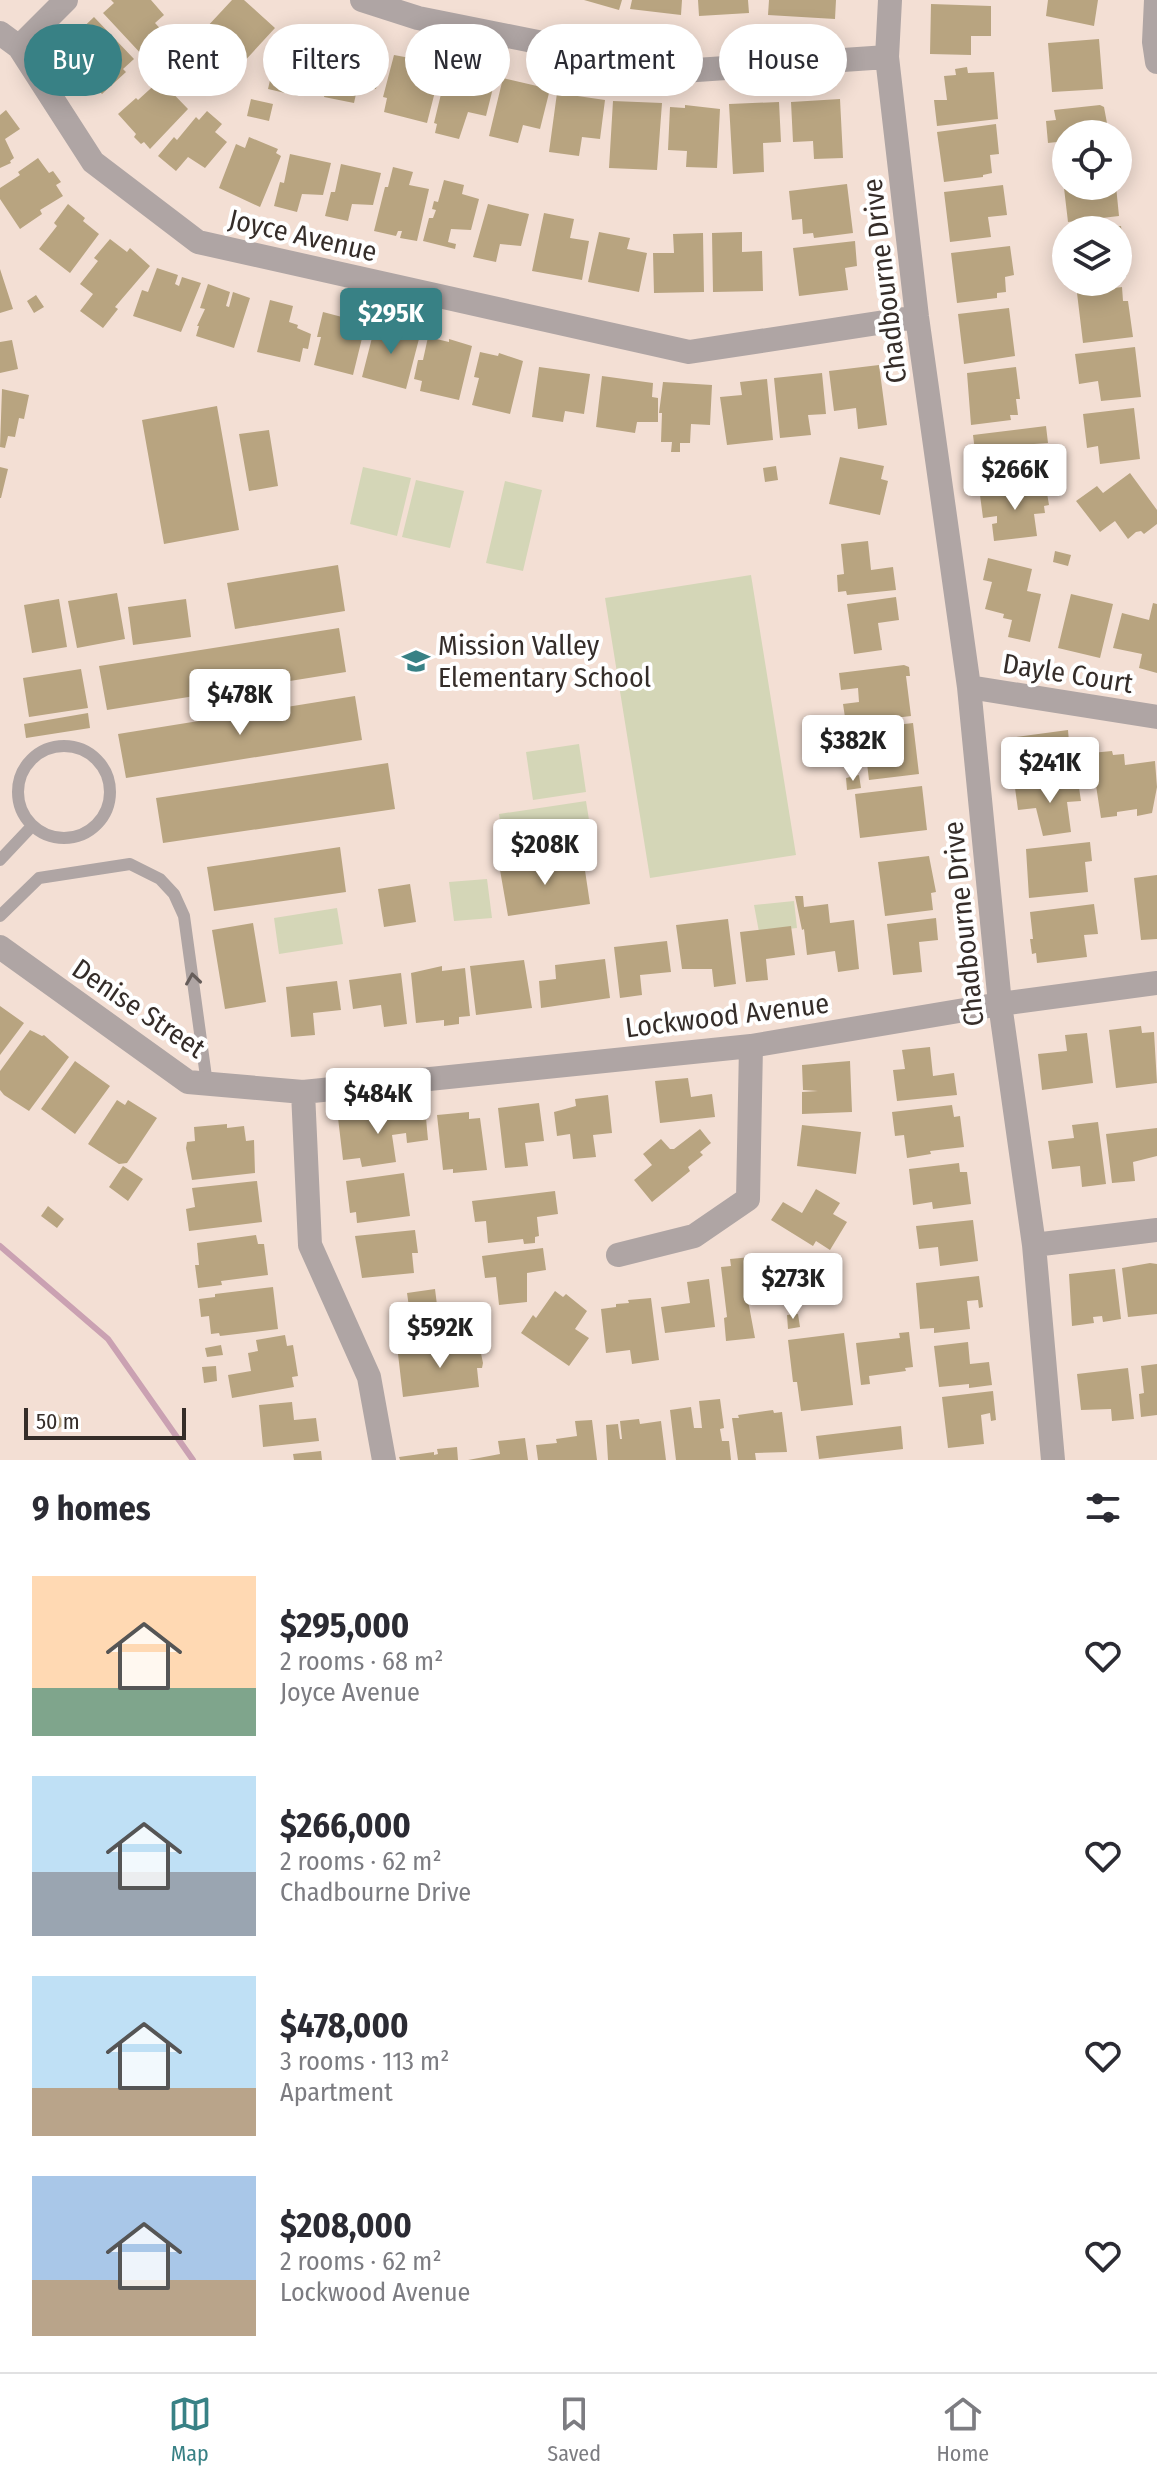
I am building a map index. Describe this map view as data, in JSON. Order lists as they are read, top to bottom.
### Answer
{
  "streets": {
    "street": [
      "Joyce Avenue",
      "Chadbourne Drive",
      "Dayle Court",
      "Denise Street",
      "Lockwood Avenue"
    ]
  },
  "crossings": [
    ["Joyce Avenue", "Chadbourne Drive"],
    ["Chadbourne Drive", "Dayle Court"],
    ["Chadbourne Drive", "Lockwood Avenue"],
    ["Denise Street", "Lockwood Avenue"]
  ],
  "places": {
    "school or university": ["Mission Valley Elementary School"]
  },
  "scale_bar": "50 m",
  "page": {
    "chip": [
      "Buy",
      "Rent",
      "Filters",
      "New",
      "Apartment",
      "House"
    ],
    "price": [
      "$295K",
      "$266K",
      "$478K",
      "$382K",
      "$241K",
      "$208K",
      "$484K",
      "$273K",
      "$592K"
    ],
    "scale": "50 m",
    "heading": "9 homes",
    "list": [
      {
        "name": "$295,000",
        "note": "2 rooms · 68 m² · Joyce Avenue"
      },
      {
        "name": "$266,000",
        "note": "2 rooms · 62 m² · Chadbourne Drive"
      },
      {
        "name": "$478,000",
        "note": "3 rooms · 113 m² · Apartment"
      },
      {
        "name": "$208,000",
        "note": "2 rooms · 62 m² · Lockwood Avenue"
      }
    ],
    "tabs": ["Map", "Saved", "Home"]
  }
}
